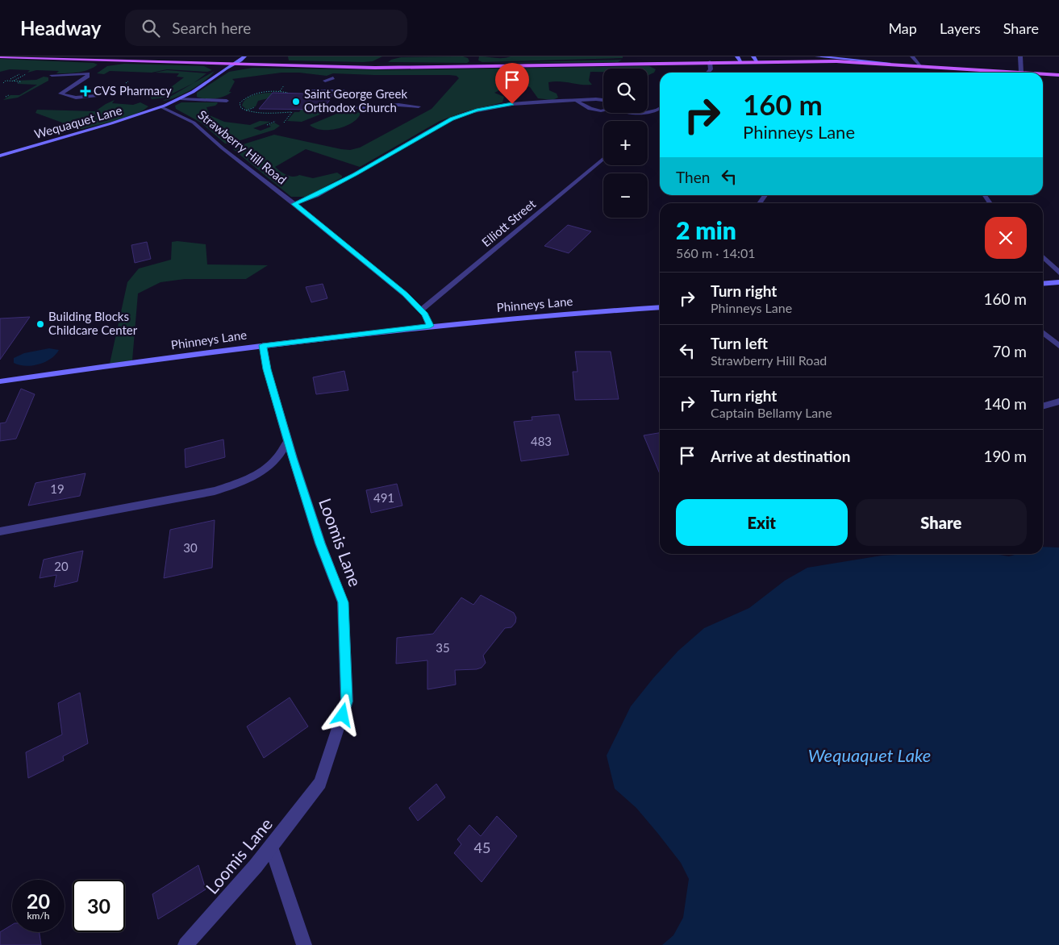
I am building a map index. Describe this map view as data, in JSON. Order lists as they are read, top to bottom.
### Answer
{
  "streets": {
    "main road": ["Wequaquet Lane", "Strawberry Hill Road", "Phinneys Lane"],
    "street": ["Elliott Street", "Loomis Lane"]
  },
  "crossings": [
    ["Wequaquet Lane", "Strawberry Hill Road"],
    ["Strawberry Hill Road", "Elliott Street"],
    ["Strawberry Hill Road", "Phinneys Lane"],
    ["Phinneys Lane", "Loomis Lane"]
  ],
  "water": ["Wequaquet Lake"],
  "places": {
    "health": ["CVS Pharmacy"],
    "other": ["Saint George Greek Orthodox Church", "Building Blocks Childcare Center"]
  },
  "house_numbers": [
    "483",
    "19",
    "491",
    "30",
    "20",
    "35",
    "45"
  ],
  "page": {
    "header": "Headway",
    "search": "Search here",
    "nav": ["Map", "Layers", "Share"],
    "map_buttons": ["+", "−"],
    "turn": ["160 m", "Phinneys Lane"],
    "then": "Then",
    "heading": ["2 min", "560 m · 14:01"],
    "list": [
      {
        "name": "Turn right",
        "note": "Phinneys Lane",
        "value": "160 m"
      },
      {
        "name": "Turn left",
        "note": "Strawberry Hill Road",
        "value": "70 m"
      },
      {
        "name": "Turn right",
        "note": "Captain Bellamy Lane",
        "value": "140 m"
      },
      {
        "name": "Arrive at destination",
        "value": "190 m"
      }
    ],
    "buttons": ["Exit", "Share"],
    "speed": "20 km/h",
    "limit": "30"
  }
}
